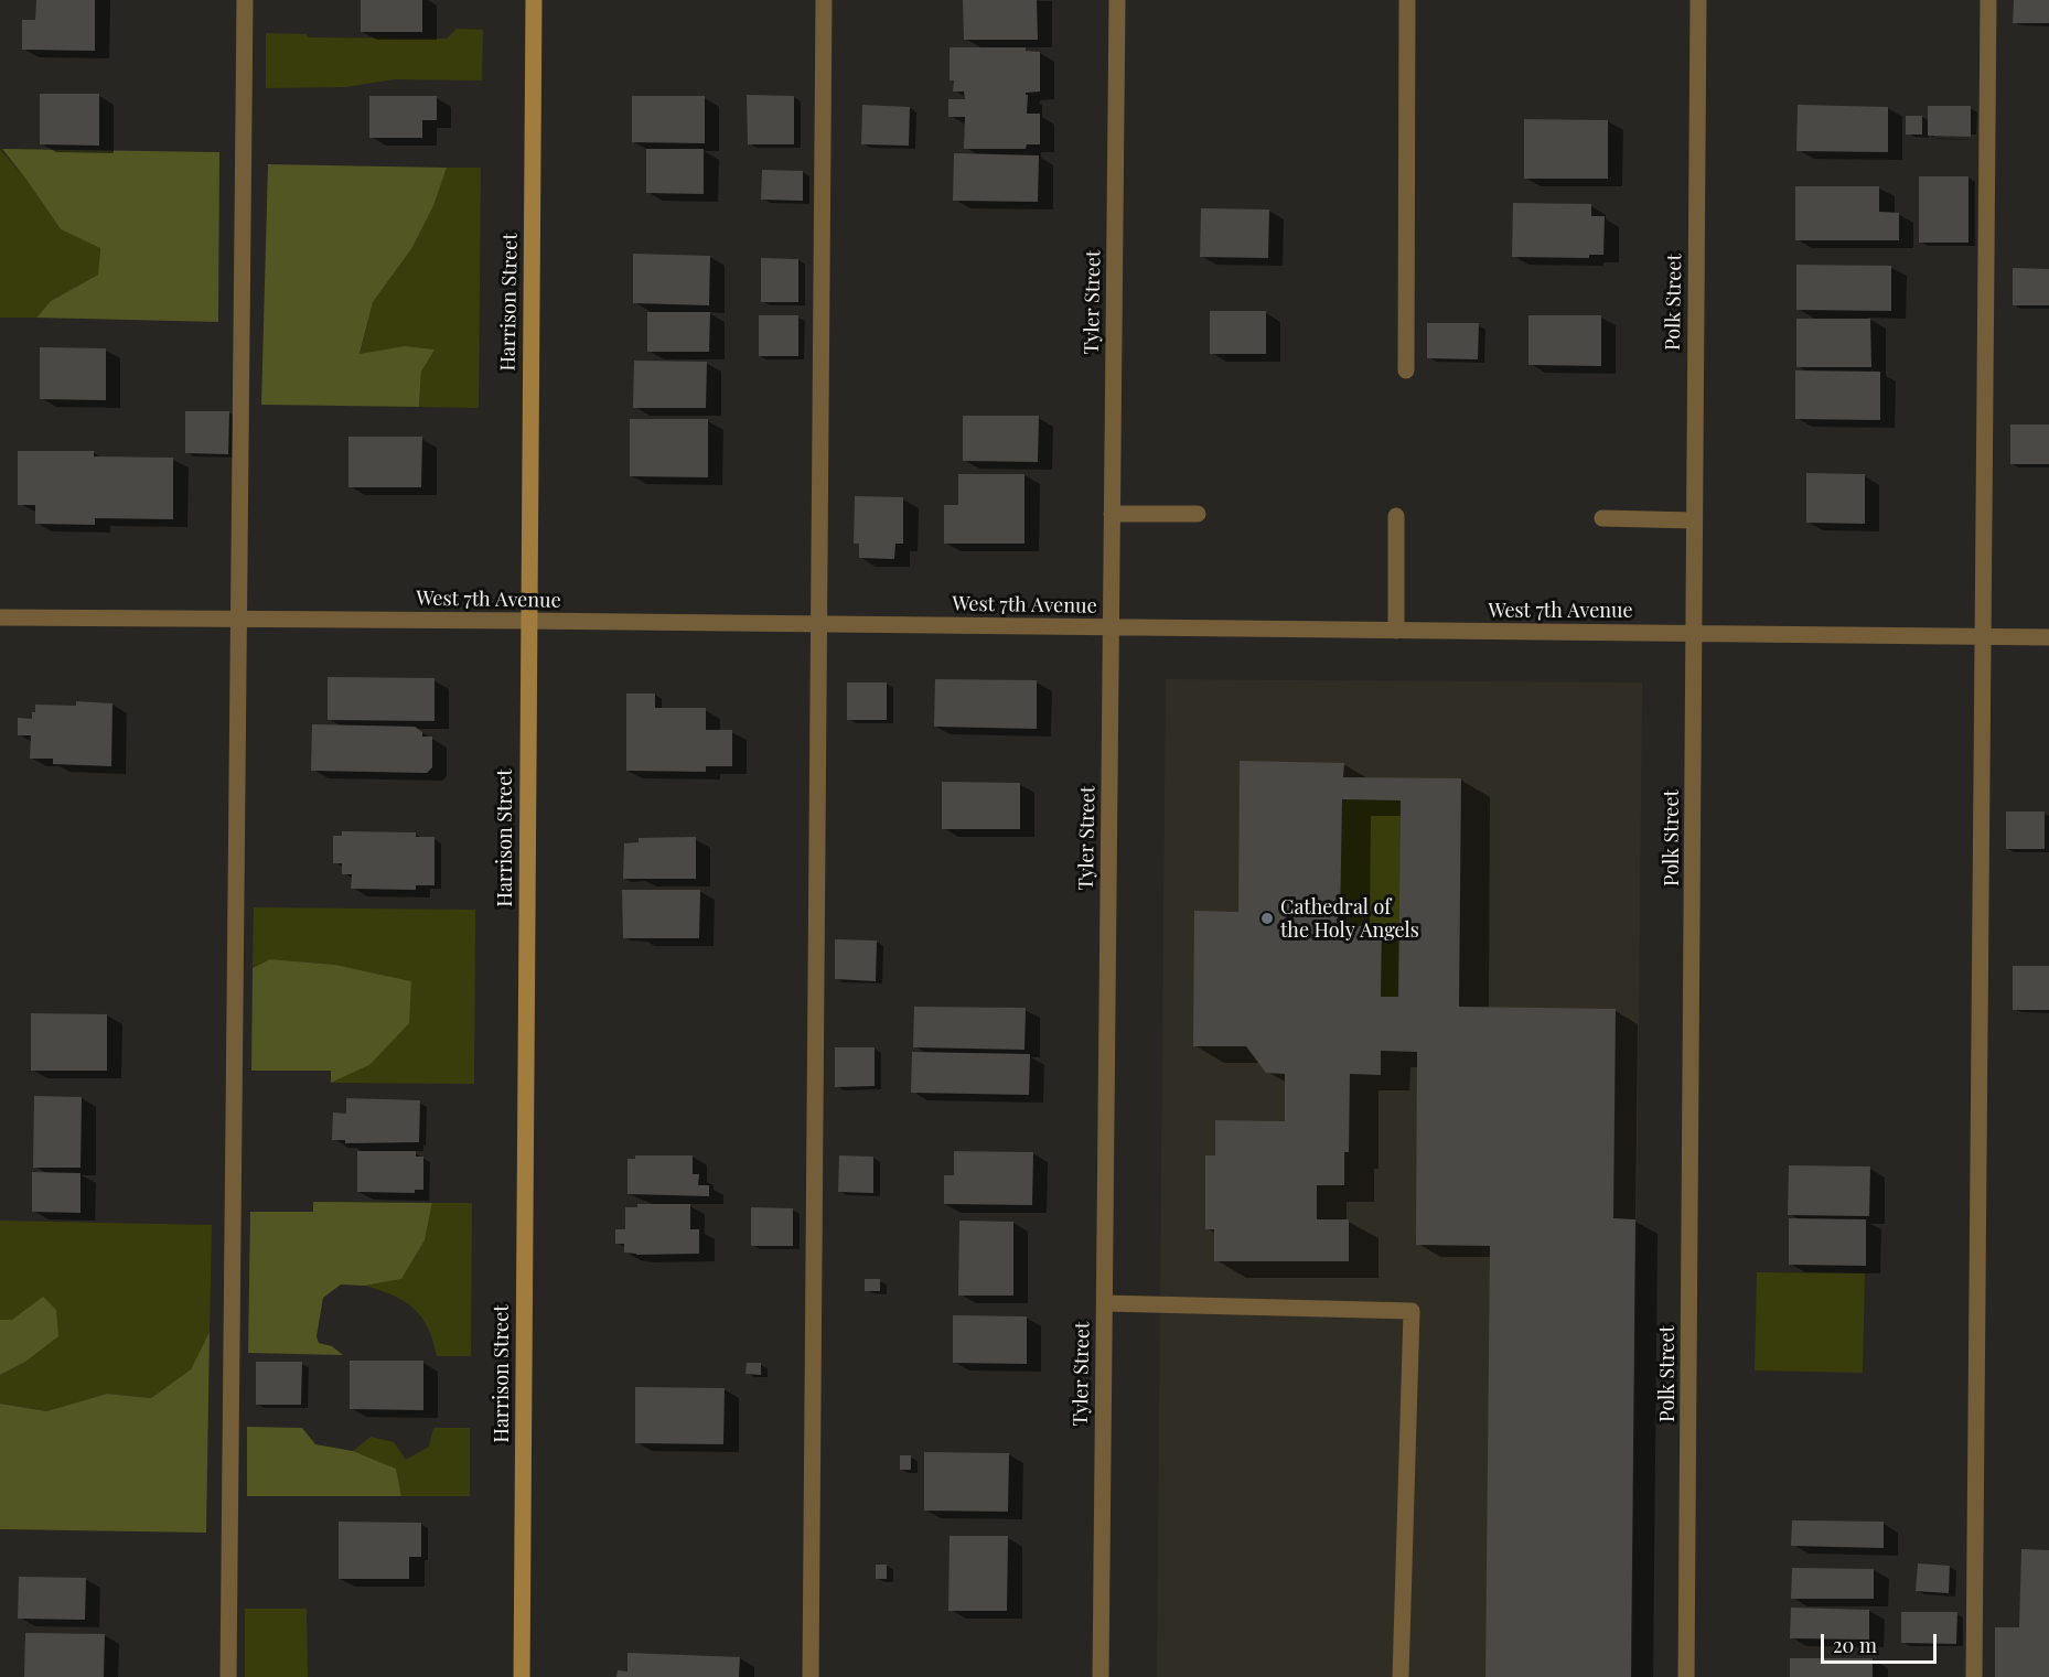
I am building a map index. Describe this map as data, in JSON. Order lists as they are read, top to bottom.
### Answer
{
  "streets": {
    "street": [
      "Harrison Street",
      "Tyler Street",
      "Polk Street",
      "West 7th Avenue"
    ]
  },
  "crossings": [
    ["Harrison Street", "West 7th Avenue"],
    ["Tyler Street", "West 7th Avenue"],
    ["Polk Street", "West 7th Avenue"]
  ],
  "places": ["Cathedral of the Holy Angels"],
  "scale_bar": "20 m"
}
